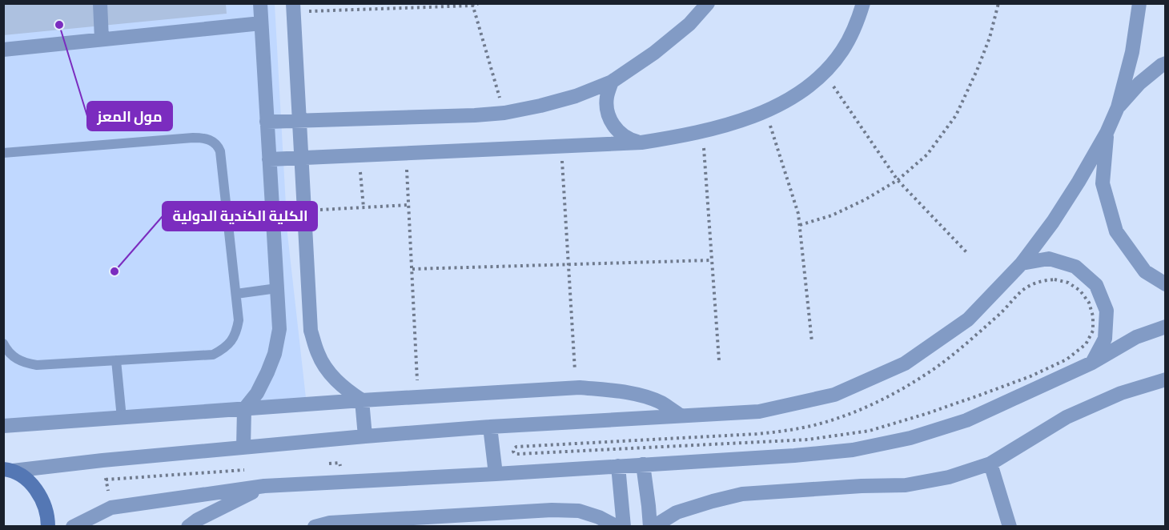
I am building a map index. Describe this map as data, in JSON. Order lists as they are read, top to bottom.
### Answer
{
  "places": ["مول المعز", "الكلية الكندية الدولية"]
}
